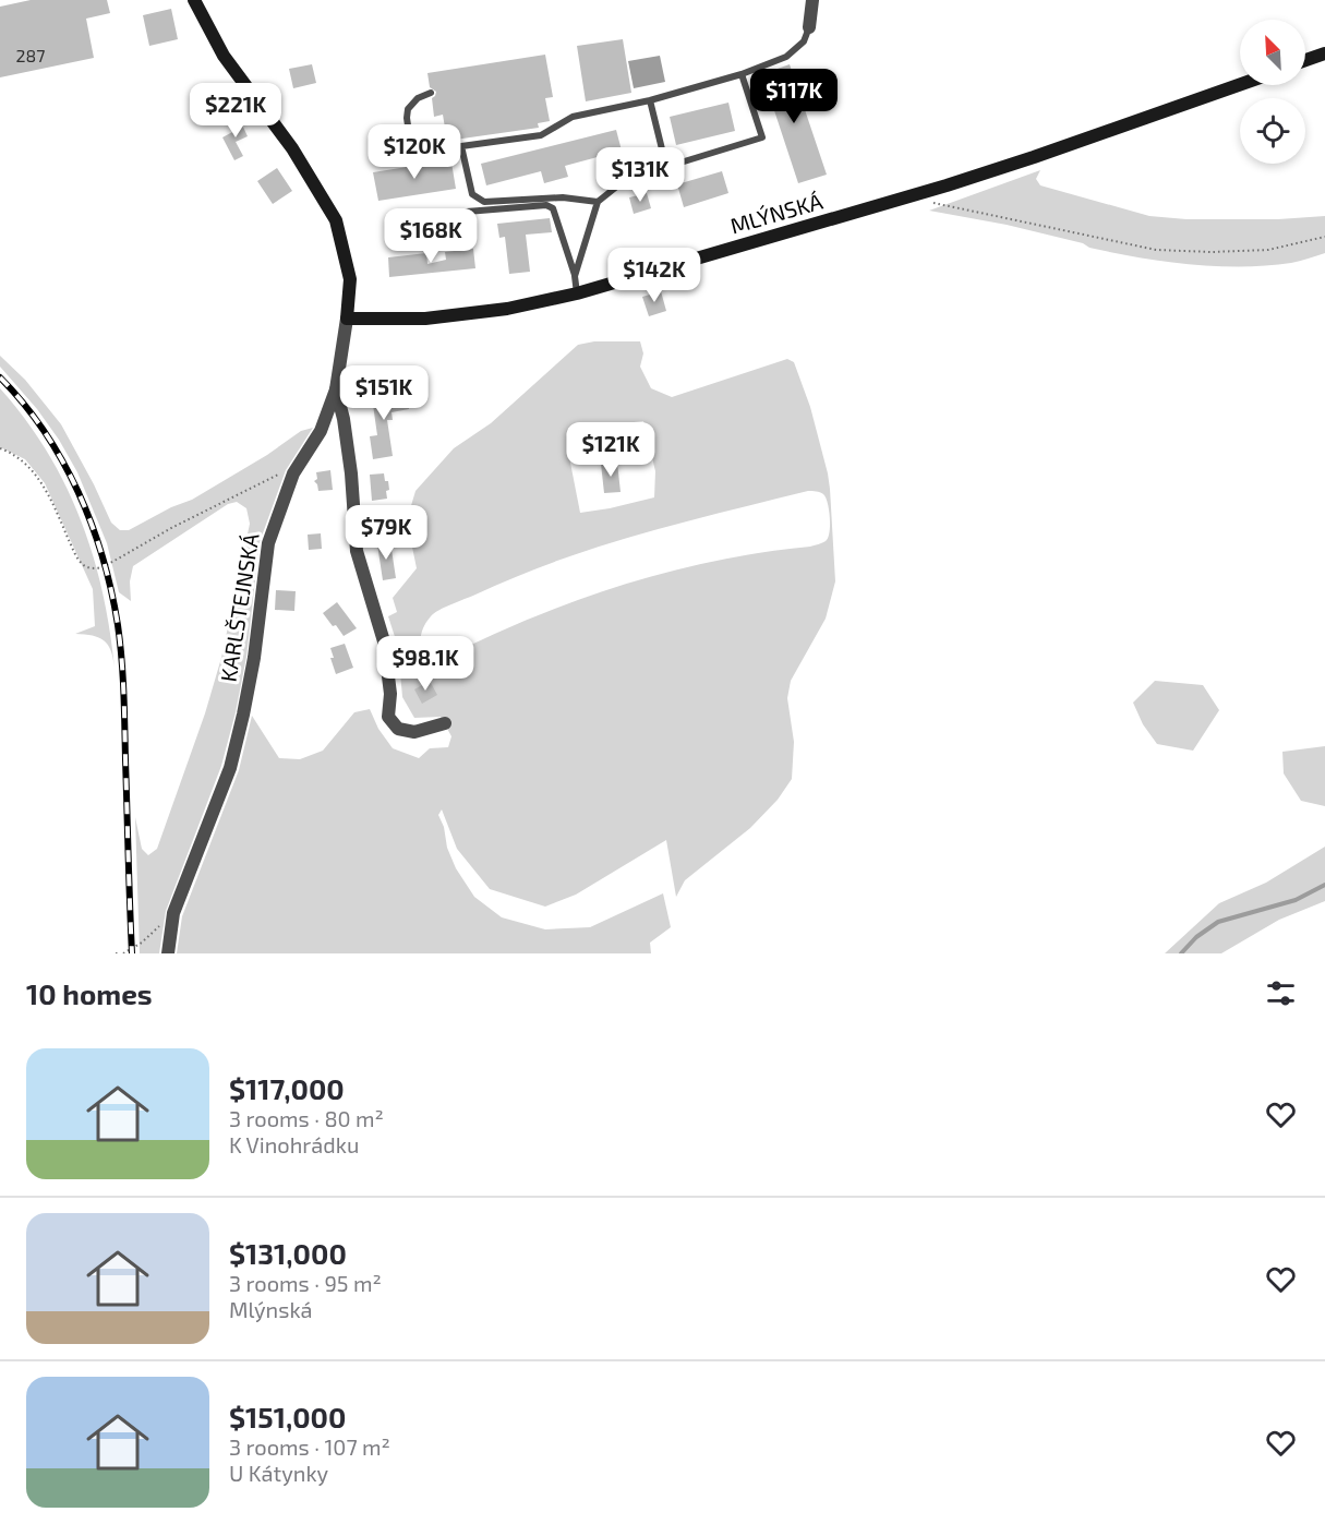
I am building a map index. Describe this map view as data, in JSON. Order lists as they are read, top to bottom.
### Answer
{
  "streets": {
    "main road": ["MLÝNSKÁ", "KARLŠTEJNSKÁ"]
  },
  "crossings": [
    ["MLÝNSKÁ", "KARLŠTEJNSKÁ"]
  ],
  "house_numbers": ["287"],
  "north": "top left",
  "page": {
    "price": [
      "$117K",
      "$221K",
      "$120K",
      "$131K",
      "$168K",
      "$142K",
      "$151K",
      "$121K",
      "$79K",
      "$98.1K"
    ],
    "heading": "10 homes",
    "list": [
      {
        "name": "$117,000",
        "note": "3 rooms · 80 m² · K Vinohrádku"
      },
      {
        "name": "$131,000",
        "note": "3 rooms · 95 m² · Mlýnská"
      },
      {
        "name": "$151,000",
        "note": "3 rooms · 107 m² · U Kátynky"
      }
    ]
  }
}
